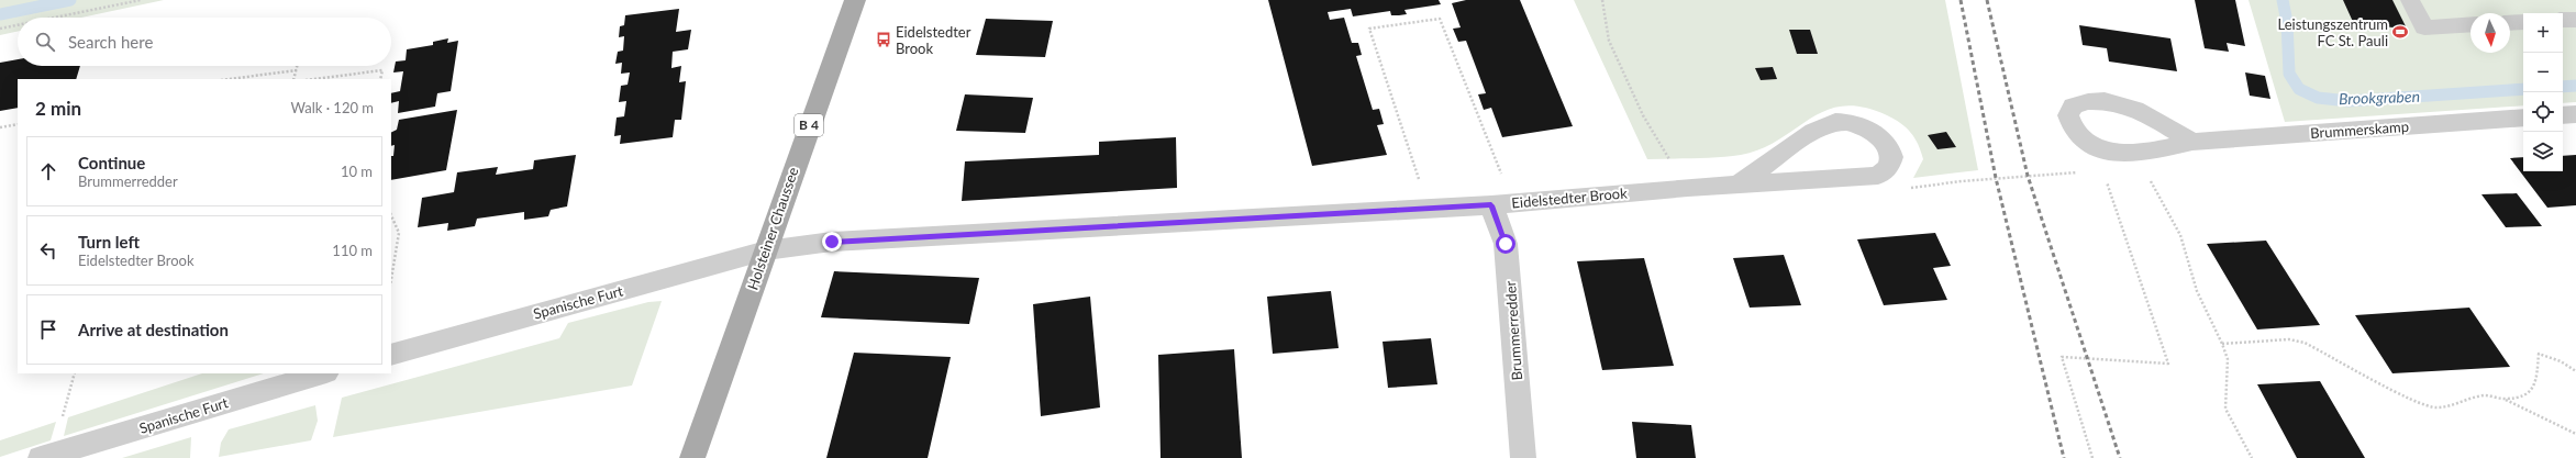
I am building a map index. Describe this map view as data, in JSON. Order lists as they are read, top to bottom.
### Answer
{
  "streets": {
    "main road": ["B 4", "Holsteiner Chaussee"],
    "street": [
      "Brummerskamp",
      "Eidelstedter Brook",
      "Spanische Furt",
      "Brummerredder"
    ]
  },
  "crossings": [
    ["Eidelstedter Brook", "Holsteiner Chaussee"],
    ["Eidelstedter Brook", "Spanische Furt"],
    ["Eidelstedter Brook", "Brummerredder"],
    ["Holsteiner Chaussee", "Spanische Furt"]
  ],
  "water": ["Brookgraben"],
  "places": {
    "sports": ["Leistungszentrum FC St. Pauli"],
    "bus stop": ["Eidelstedter Brook"]
  },
  "north": "bottom",
  "page": {
    "map_buttons": ["+", "−"],
    "search": "Search here",
    "heading": ["2 min", "Walk · 120 m"],
    "list": [
      ["Continue", "Brummerredder", "10 m"],
      ["Turn left", "Eidelstedter Brook", "110 m"],
      "Arrive at destination"
    ]
  }
}
